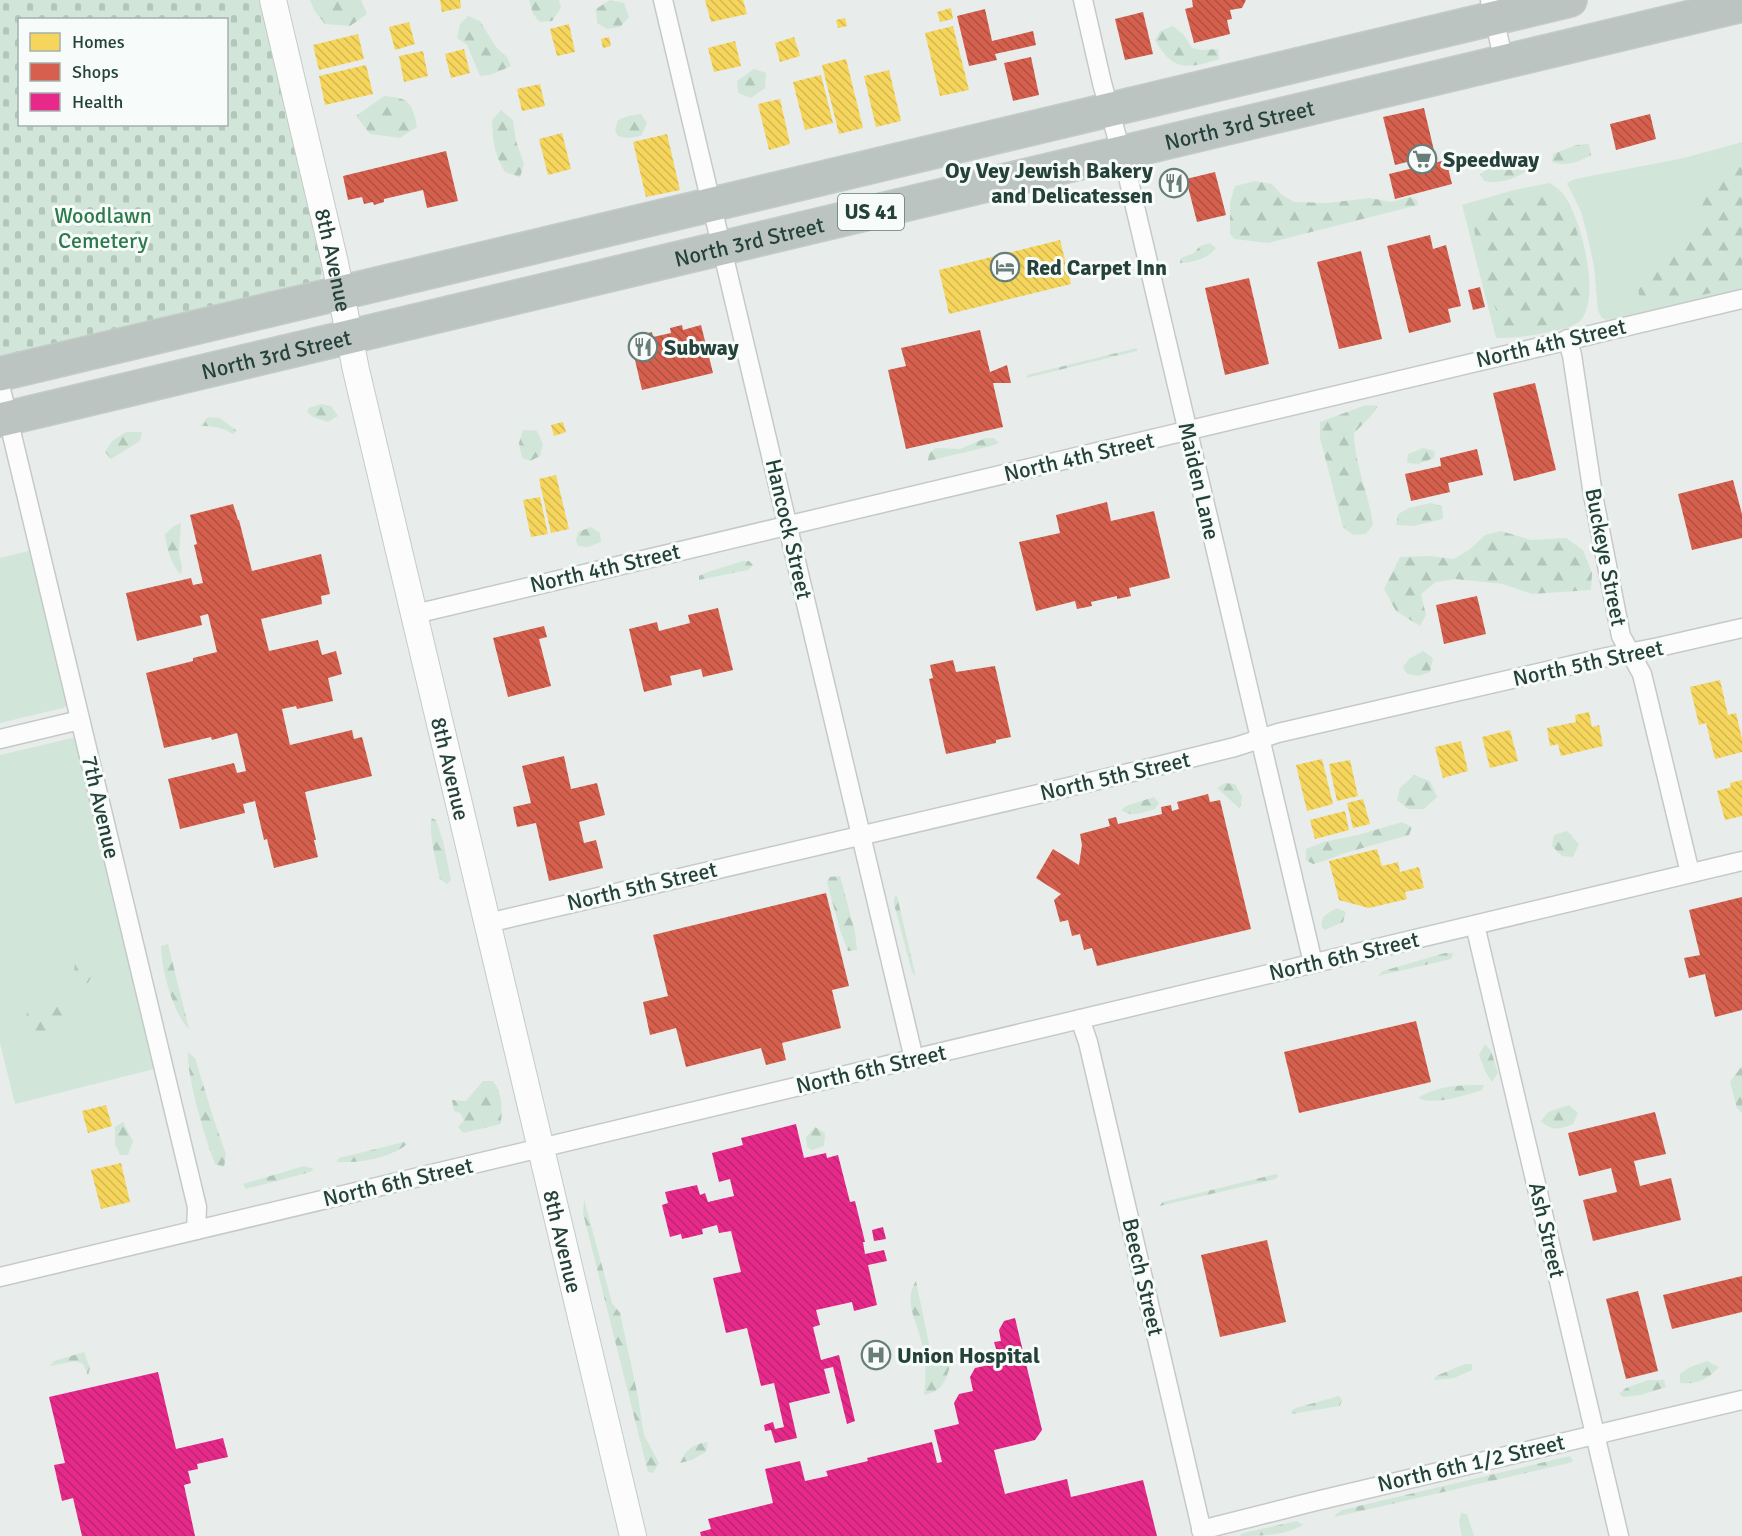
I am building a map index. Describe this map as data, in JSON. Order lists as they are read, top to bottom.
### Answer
{
  "streets": {
    "highway": ["North 3rd Street", "US 41"],
    "street": [
      "8th Avenue",
      "North 4th Street",
      "Maiden Lane",
      "Hancock Street",
      "Buckeye Street",
      "North 5th Street",
      "7th Avenue",
      "North 6th Street",
      "Ash Street",
      "Beech Street",
      "North 6th 1/2 Street"
    ]
  },
  "crossings": [
    ["North 3rd Street", "8th Avenue"],
    ["North 3rd Street", "Maiden Lane"],
    ["North 3rd Street", "Hancock Street"],
    ["North 3rd Street", "7th Avenue"],
    ["8th Avenue", "North 4th Street"],
    ["8th Avenue", "North 5th Street"],
    ["8th Avenue", "North 6th Street"],
    ["North 4th Street", "Maiden Lane"],
    ["North 4th Street", "Hancock Street"],
    ["North 4th Street", "Buckeye Street"],
    ["Maiden Lane", "North 5th Street"],
    ["Maiden Lane", "North 6th Street"],
    ["Hancock Street", "North 5th Street"],
    ["Hancock Street", "North 6th Street"],
    ["Buckeye Street", "North 5th Street"],
    ["Buckeye Street", "North 6th Street"],
    ["7th Avenue", "North 6th Street"],
    ["North 6th Street", "Ash Street"],
    ["North 6th Street", "Beech Street"],
    ["Ash Street", "North 6th 1/2 Street"],
    ["Beech Street", "North 6th 1/2 Street"]
  ],
  "parks": ["Woodlawn Cemetery"],
  "places": {
    "supermarket": ["Speedway"],
    "restaurant": ["Oy Vey Jewish Bakery and Delicatessen", "Subway"],
    "hotel": ["Red Carpet Inn"],
    "hospital": ["Union Hospital"]
  },
  "legend": ["Homes", "Shops", "Health"]
}
